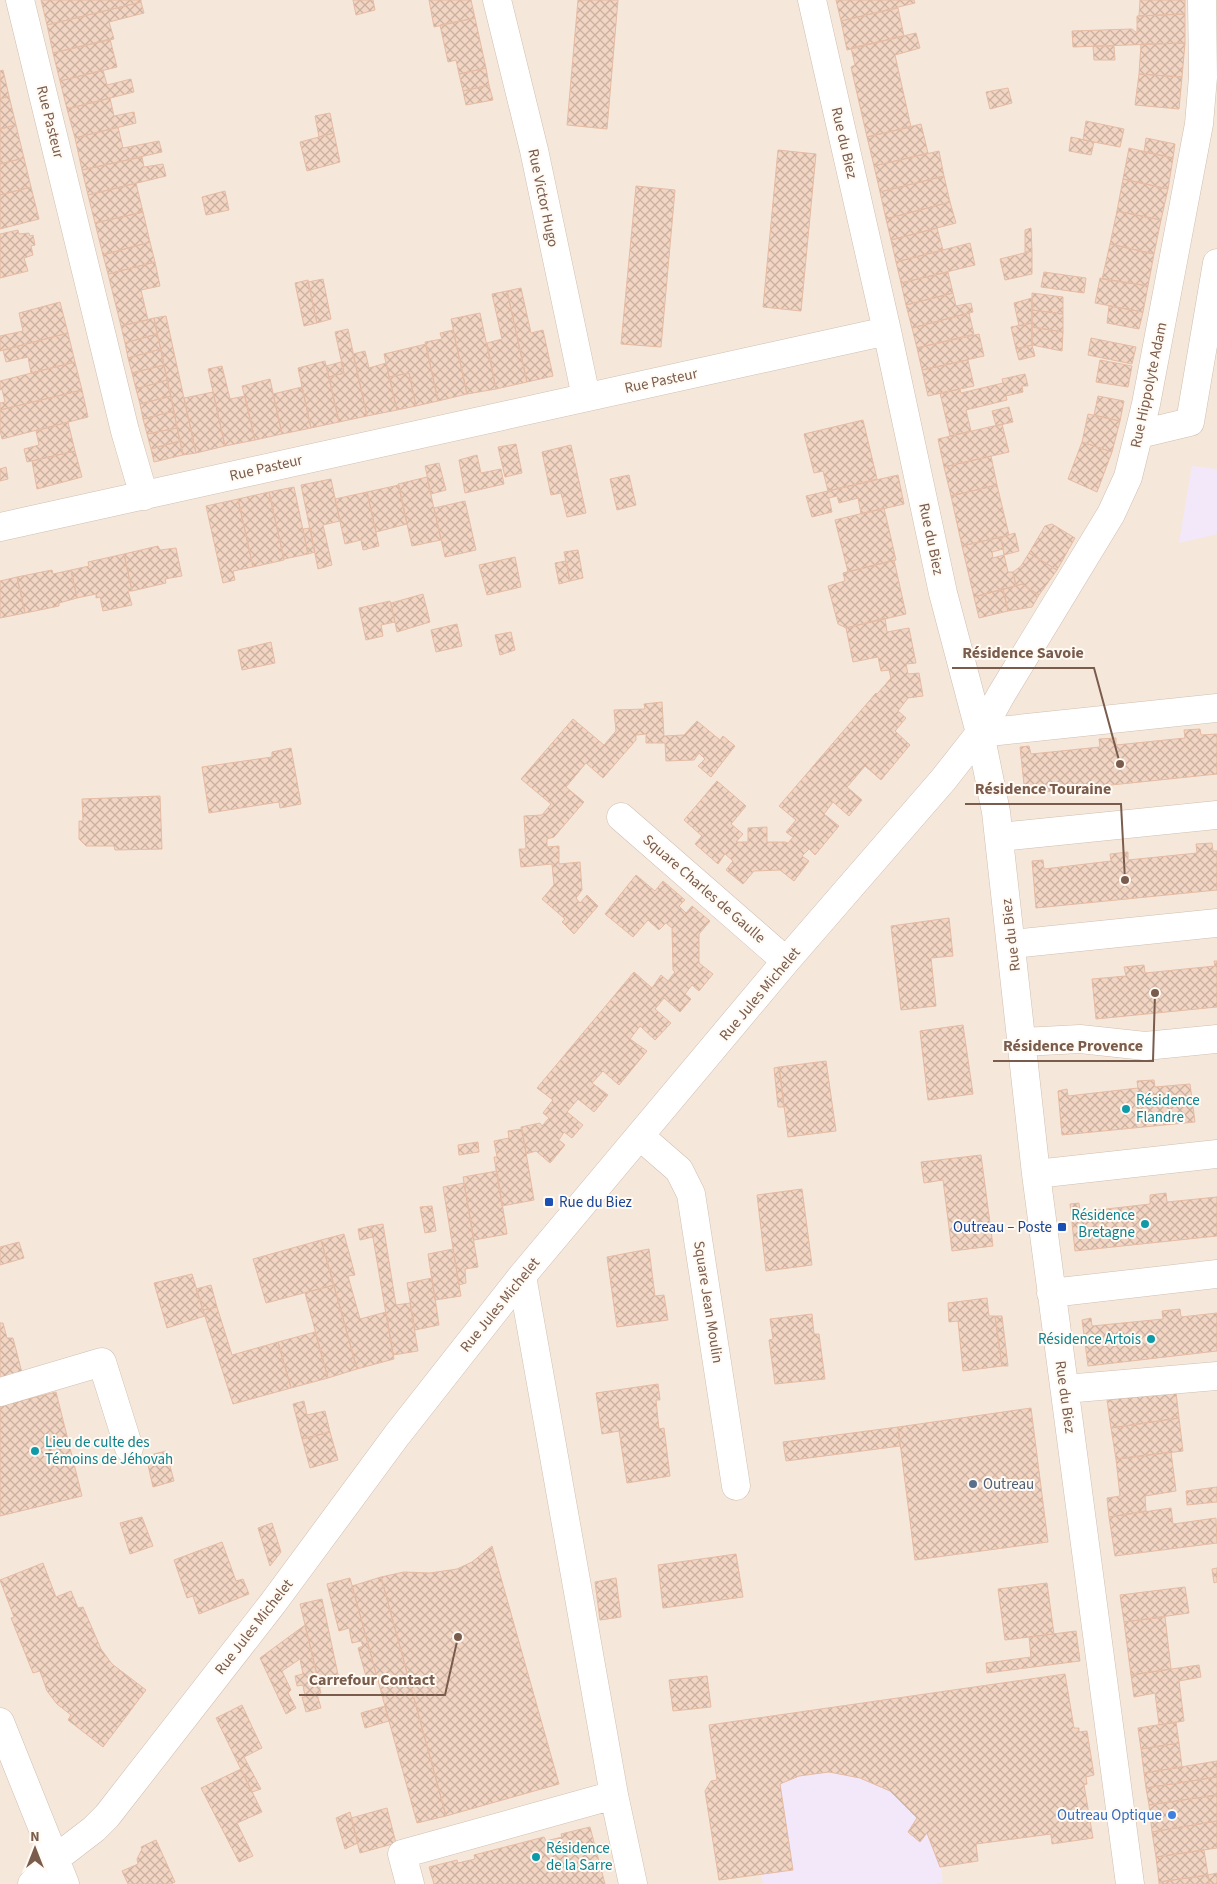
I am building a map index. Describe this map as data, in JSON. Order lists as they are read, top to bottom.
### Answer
{
  "streets": {
    "street": [
      "Rue Pasteur",
      "Rue du Biez",
      "Rue Victor Hugo",
      "Rue Hippolyte Adam",
      "Square Charles de Gaulle",
      "Rue Jules Michelet",
      "Square Jean Moulin"
    ]
  },
  "crossings": [
    ["Rue Pasteur", "Rue du Biez"],
    ["Rue Pasteur", "Rue Victor Hugo"],
    ["Rue du Biez", "Rue Hippolyte Adam"],
    ["Rue du Biez", "Rue Jules Michelet"],
    ["Rue Hippolyte Adam", "Rue Jules Michelet"],
    ["Square Charles de Gaulle", "Rue Jules Michelet"],
    ["Rue Jules Michelet", "Square Jean Moulin"]
  ],
  "places": {
    "other": [
      "Résidence Savoie",
      "Résidence Touraine",
      "Résidence Provence",
      "Résidence Flandre",
      "Résidence Bretagne",
      "Résidence Artois",
      "Lieu de culte des Témoins de Jéhovah",
      "Outreau",
      "Carrefour Contact",
      "Outreau Optique",
      "Résidence de la Sarre"
    ],
    "transit": ["Rue du Biez", "Outreau – Poste"]
  },
  "north": "top"
}
